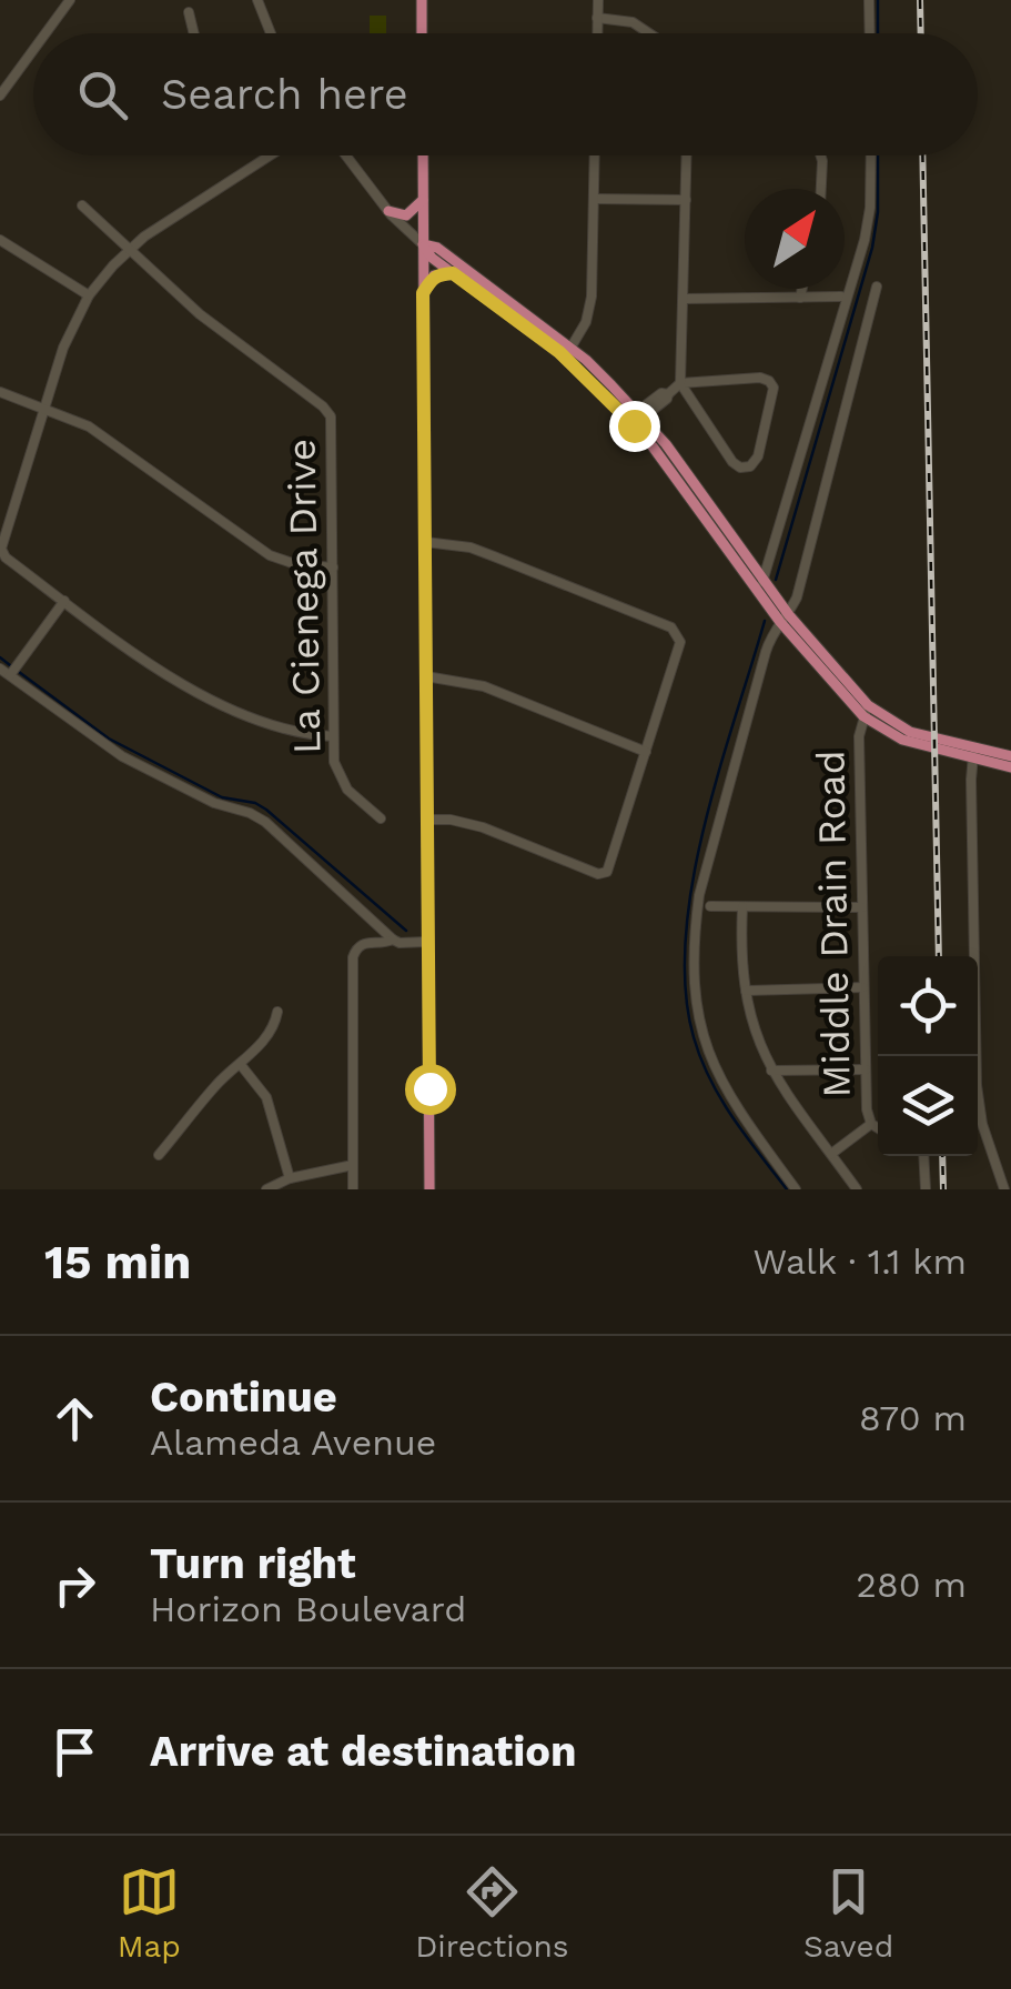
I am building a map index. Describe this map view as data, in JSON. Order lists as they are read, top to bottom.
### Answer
{
  "streets": {
    "street": ["La Cienega Drive", "Middle Drain Road"]
  },
  "north": "top right",
  "page": {
    "search": "Search here",
    "heading": ["15 min", "Walk · 1.1 km"],
    "list": [
      ["Continue", "Alameda Avenue", "870 m"],
      ["Turn right", "Horizon Boulevard", "280 m"],
      "Arrive at destination"
    ],
    "nav": ["Map", "Directions", "Saved"]
  }
}
